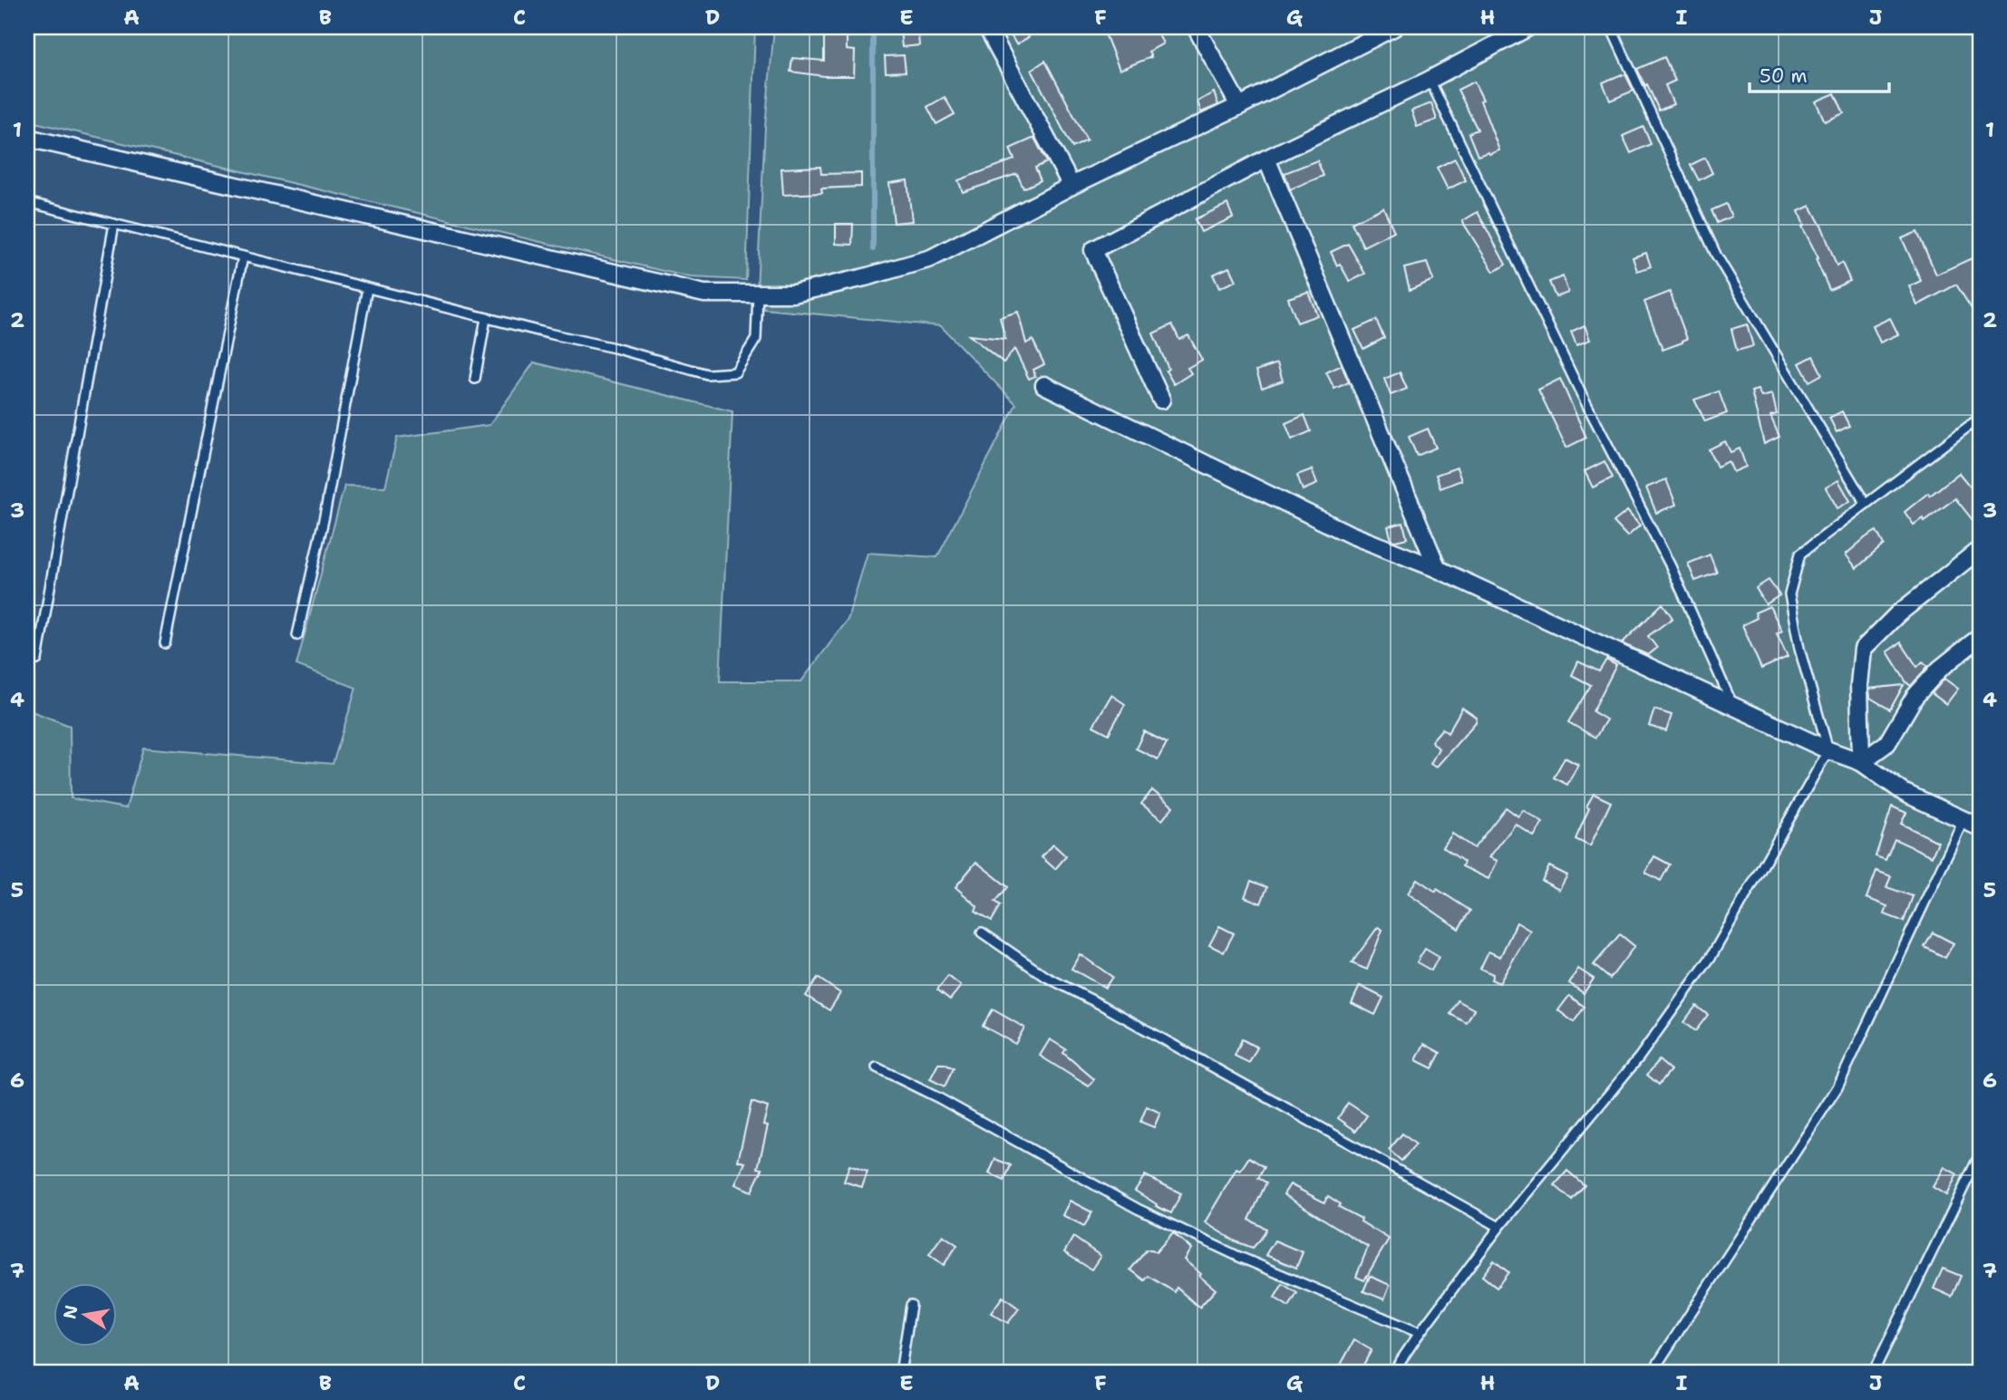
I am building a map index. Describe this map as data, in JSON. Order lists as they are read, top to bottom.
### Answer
{
  "scale_bar": "50 m",
  "north": "left",
  "grid": {
    "columns": [
      "A",
      "B",
      "C",
      "D",
      "E",
      "F",
      "G",
      "H",
      "I",
      "J"
    ],
    "rows": [
      "1",
      "2",
      "3",
      "4",
      "5",
      "6",
      "7"
    ]
  }
}
